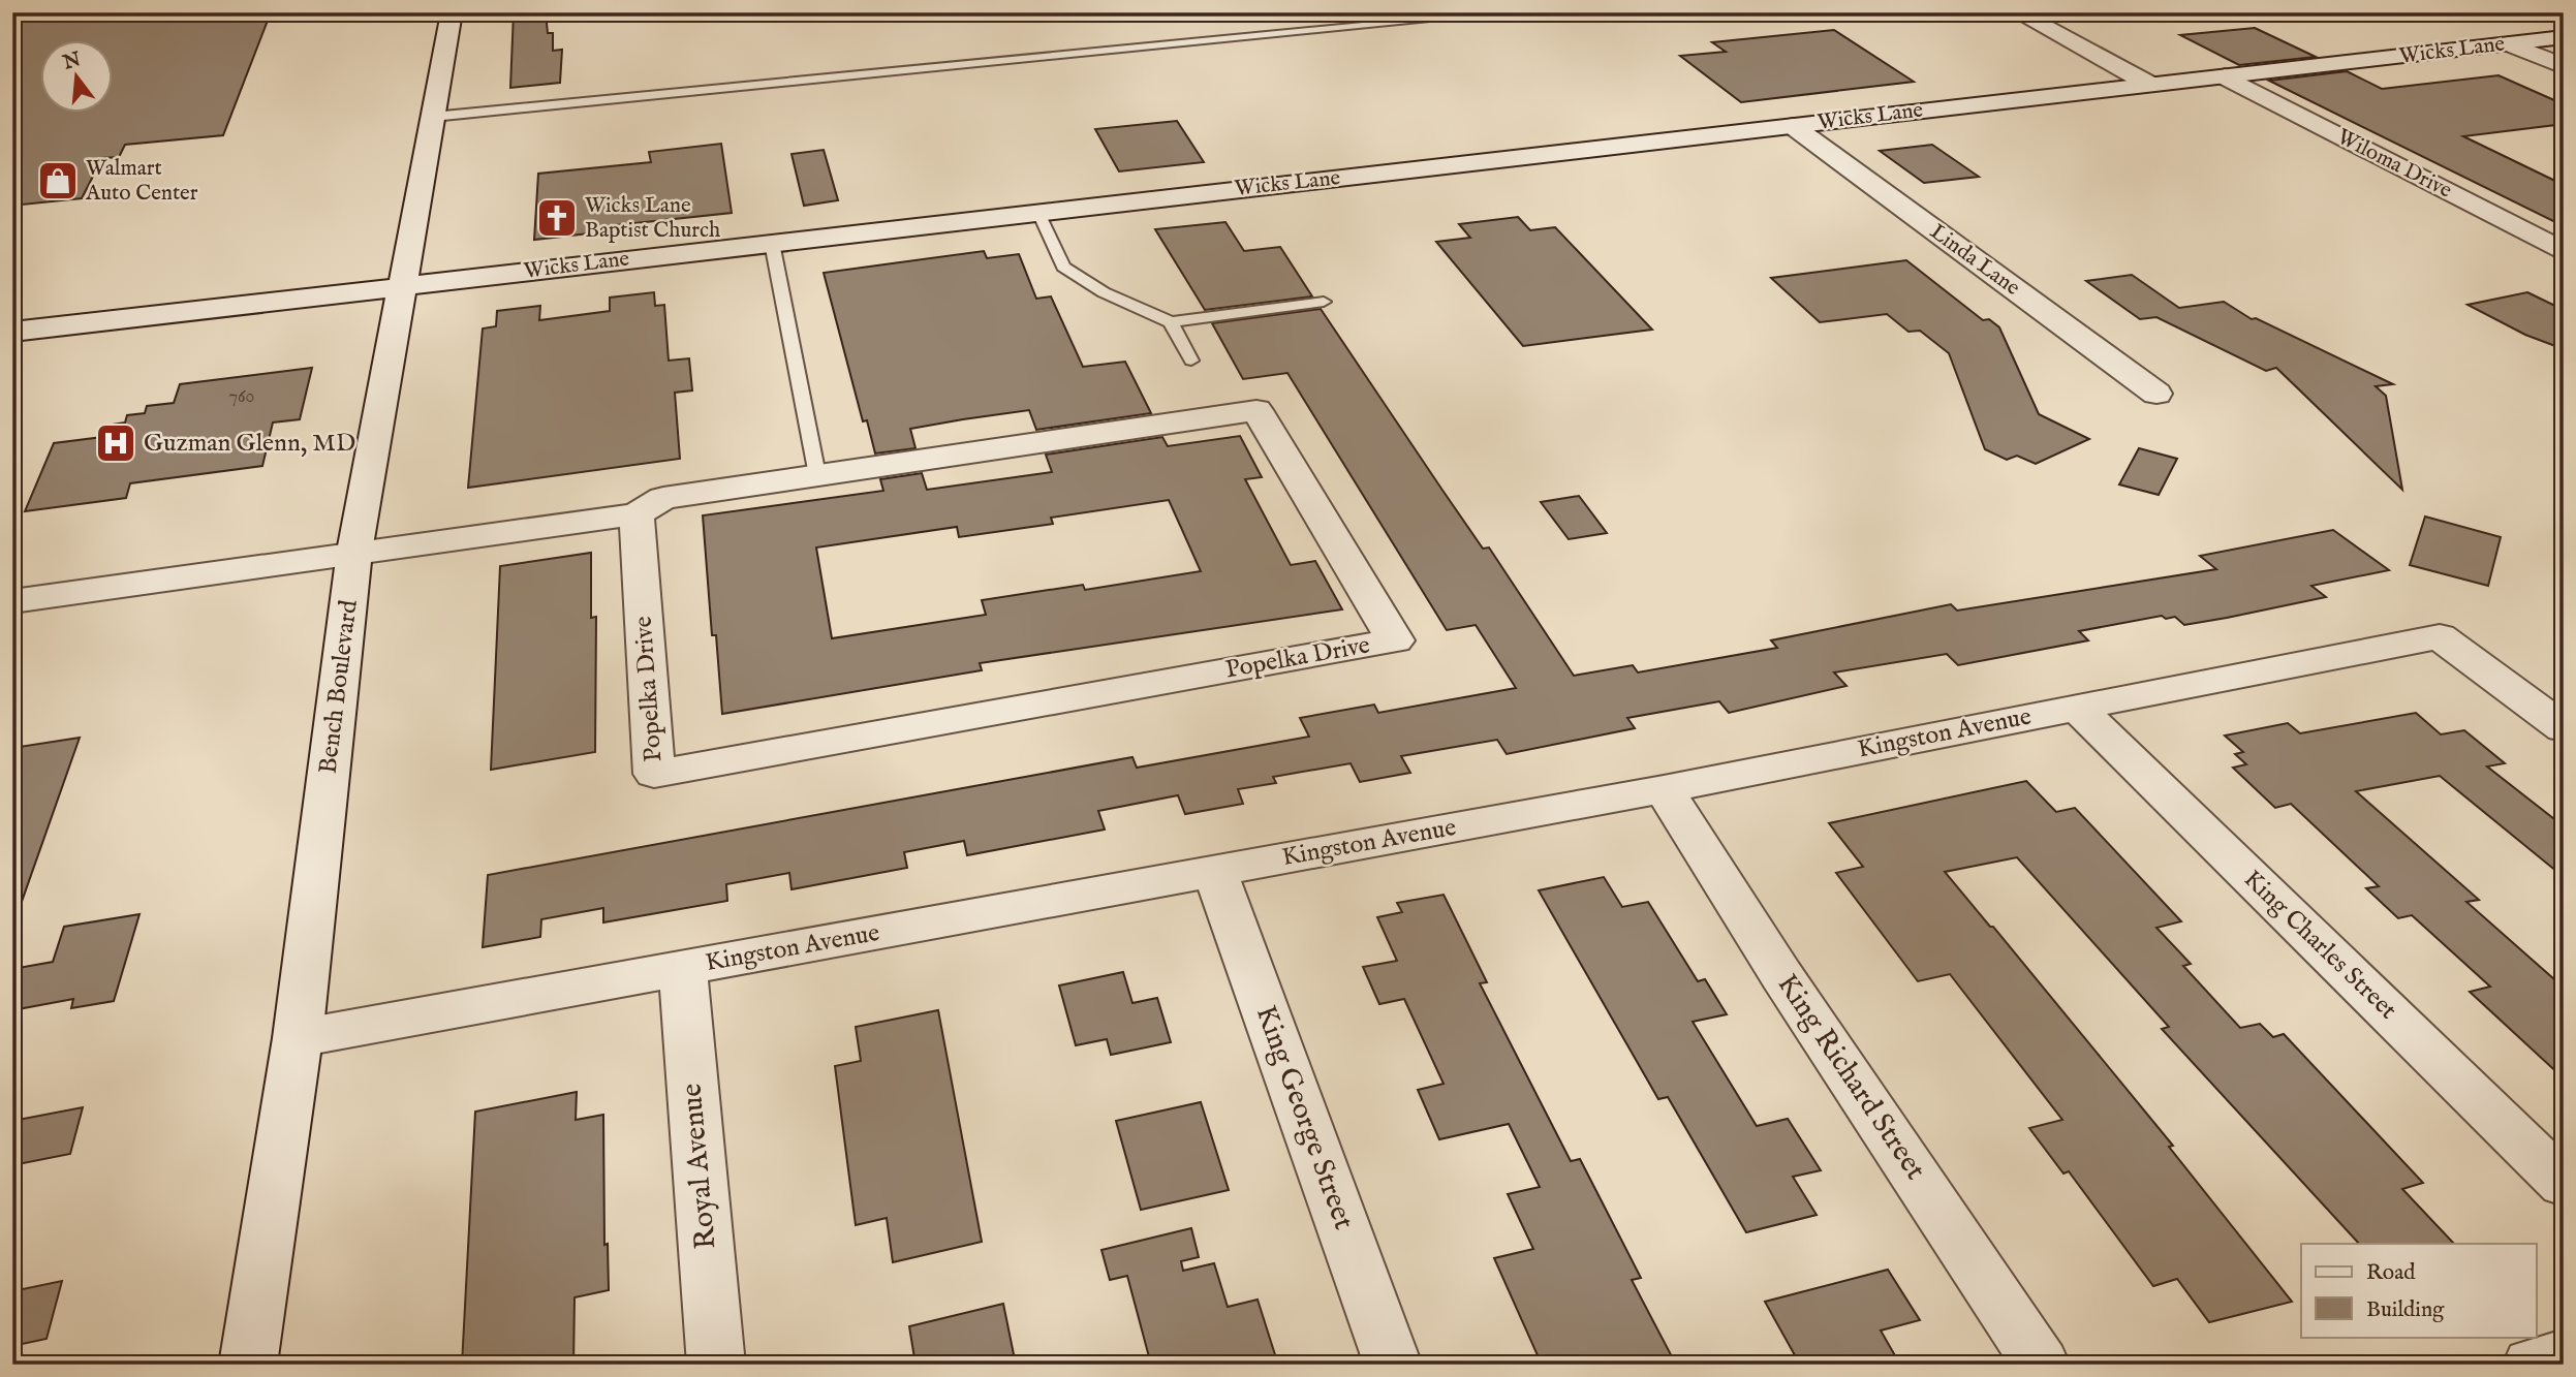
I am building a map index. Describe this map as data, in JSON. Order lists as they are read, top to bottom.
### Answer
{
  "streets": {
    "street": [
      "Wicks Lane",
      "Wiloma Drive",
      "Linda Lane",
      "Popelka Drive",
      "Bench Boulevard",
      "Kingston Avenue",
      "King Charles Street",
      "King Richard Street",
      "King George Street",
      "Royal Avenue"
    ]
  },
  "crossings": [
    ["Wicks Lane", "Wiloma Drive"],
    ["Wicks Lane", "Linda Lane"],
    ["Wicks Lane", "Bench Boulevard"],
    ["Popelka Drive", "Bench Boulevard"],
    ["Bench Boulevard", "Kingston Avenue"],
    ["Kingston Avenue", "King Charles Street"],
    ["Kingston Avenue", "King Richard Street"],
    ["Kingston Avenue", "King George Street"],
    ["Kingston Avenue", "Royal Avenue"]
  ],
  "places": {
    "shop": ["Walmart Auto Center"],
    "church": ["Wicks Lane Baptist Church"],
    "hospital": ["Guzman Glenn, MD"]
  },
  "house_numbers": ["760"],
  "legend": ["Road", "Building"],
  "north": "top"
}
